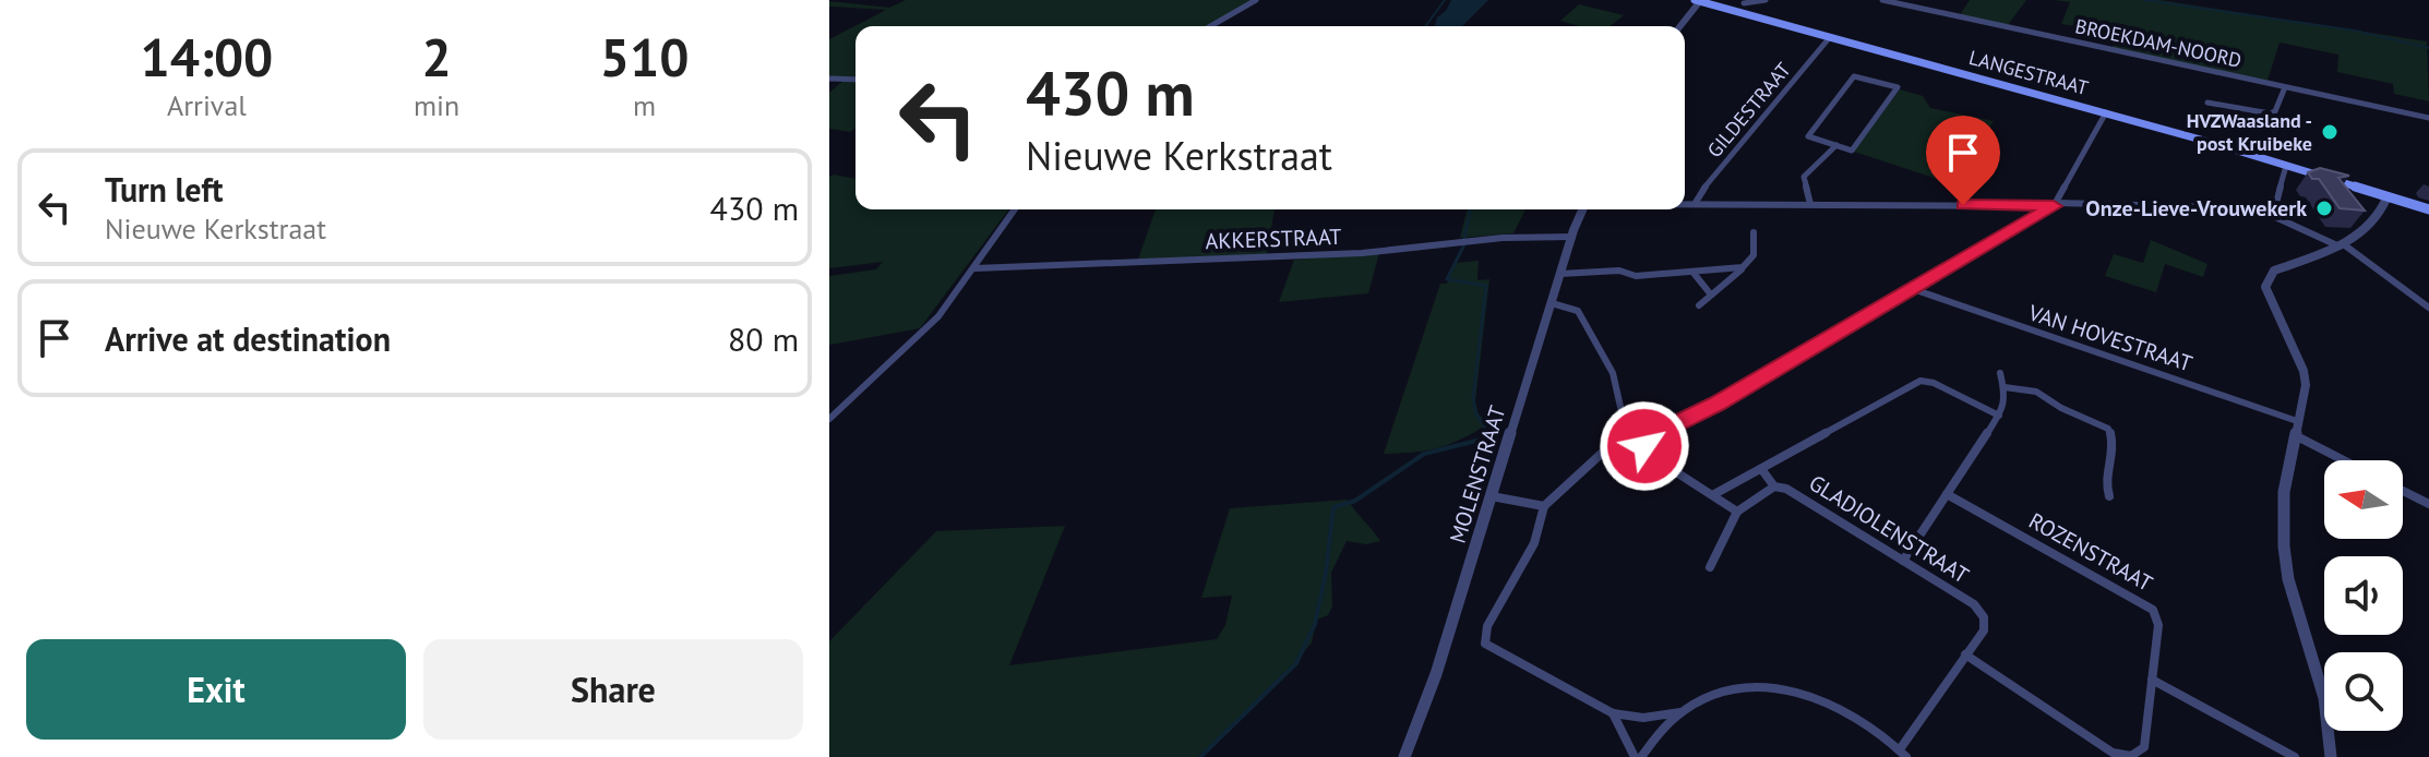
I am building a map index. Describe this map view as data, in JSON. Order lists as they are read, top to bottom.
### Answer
{
  "streets": {
    "main road": ["LANGESTRAAT"],
    "street": [
      "BROEKDAM-NOORD",
      "GILDESTRAAT",
      "AKKERSTRAAT",
      "VAN HOVESTRAAT",
      "MOLENSTRAAT",
      "GLADIOLENSTRAAT",
      "ROZENSTRAAT"
    ]
  },
  "crossings": [
    ["LANGESTRAAT", "GILDESTRAAT"],
    ["AKKERSTRAAT", "MOLENSTRAAT"],
    ["GLADIOLENSTRAAT", "ROZENSTRAAT"]
  ],
  "places": ["HVZWaasland - post Kruibeke", "Onze-Lieve-Vrouwekerk"],
  "north": "left",
  "page": {
    "eta": [
      "14:00",
      "Arrival",
      "2",
      "min",
      "510",
      "m"
    ],
    "turn": ["430 m", "Nieuwe Kerkstraat"],
    "list": [
      {
        "name": "Turn left",
        "note": "Nieuwe Kerkstraat",
        "value": "430 m"
      },
      {
        "name": "Arrive at destination",
        "value": "80 m"
      }
    ],
    "buttons": ["Exit", "Share"]
  }
}
